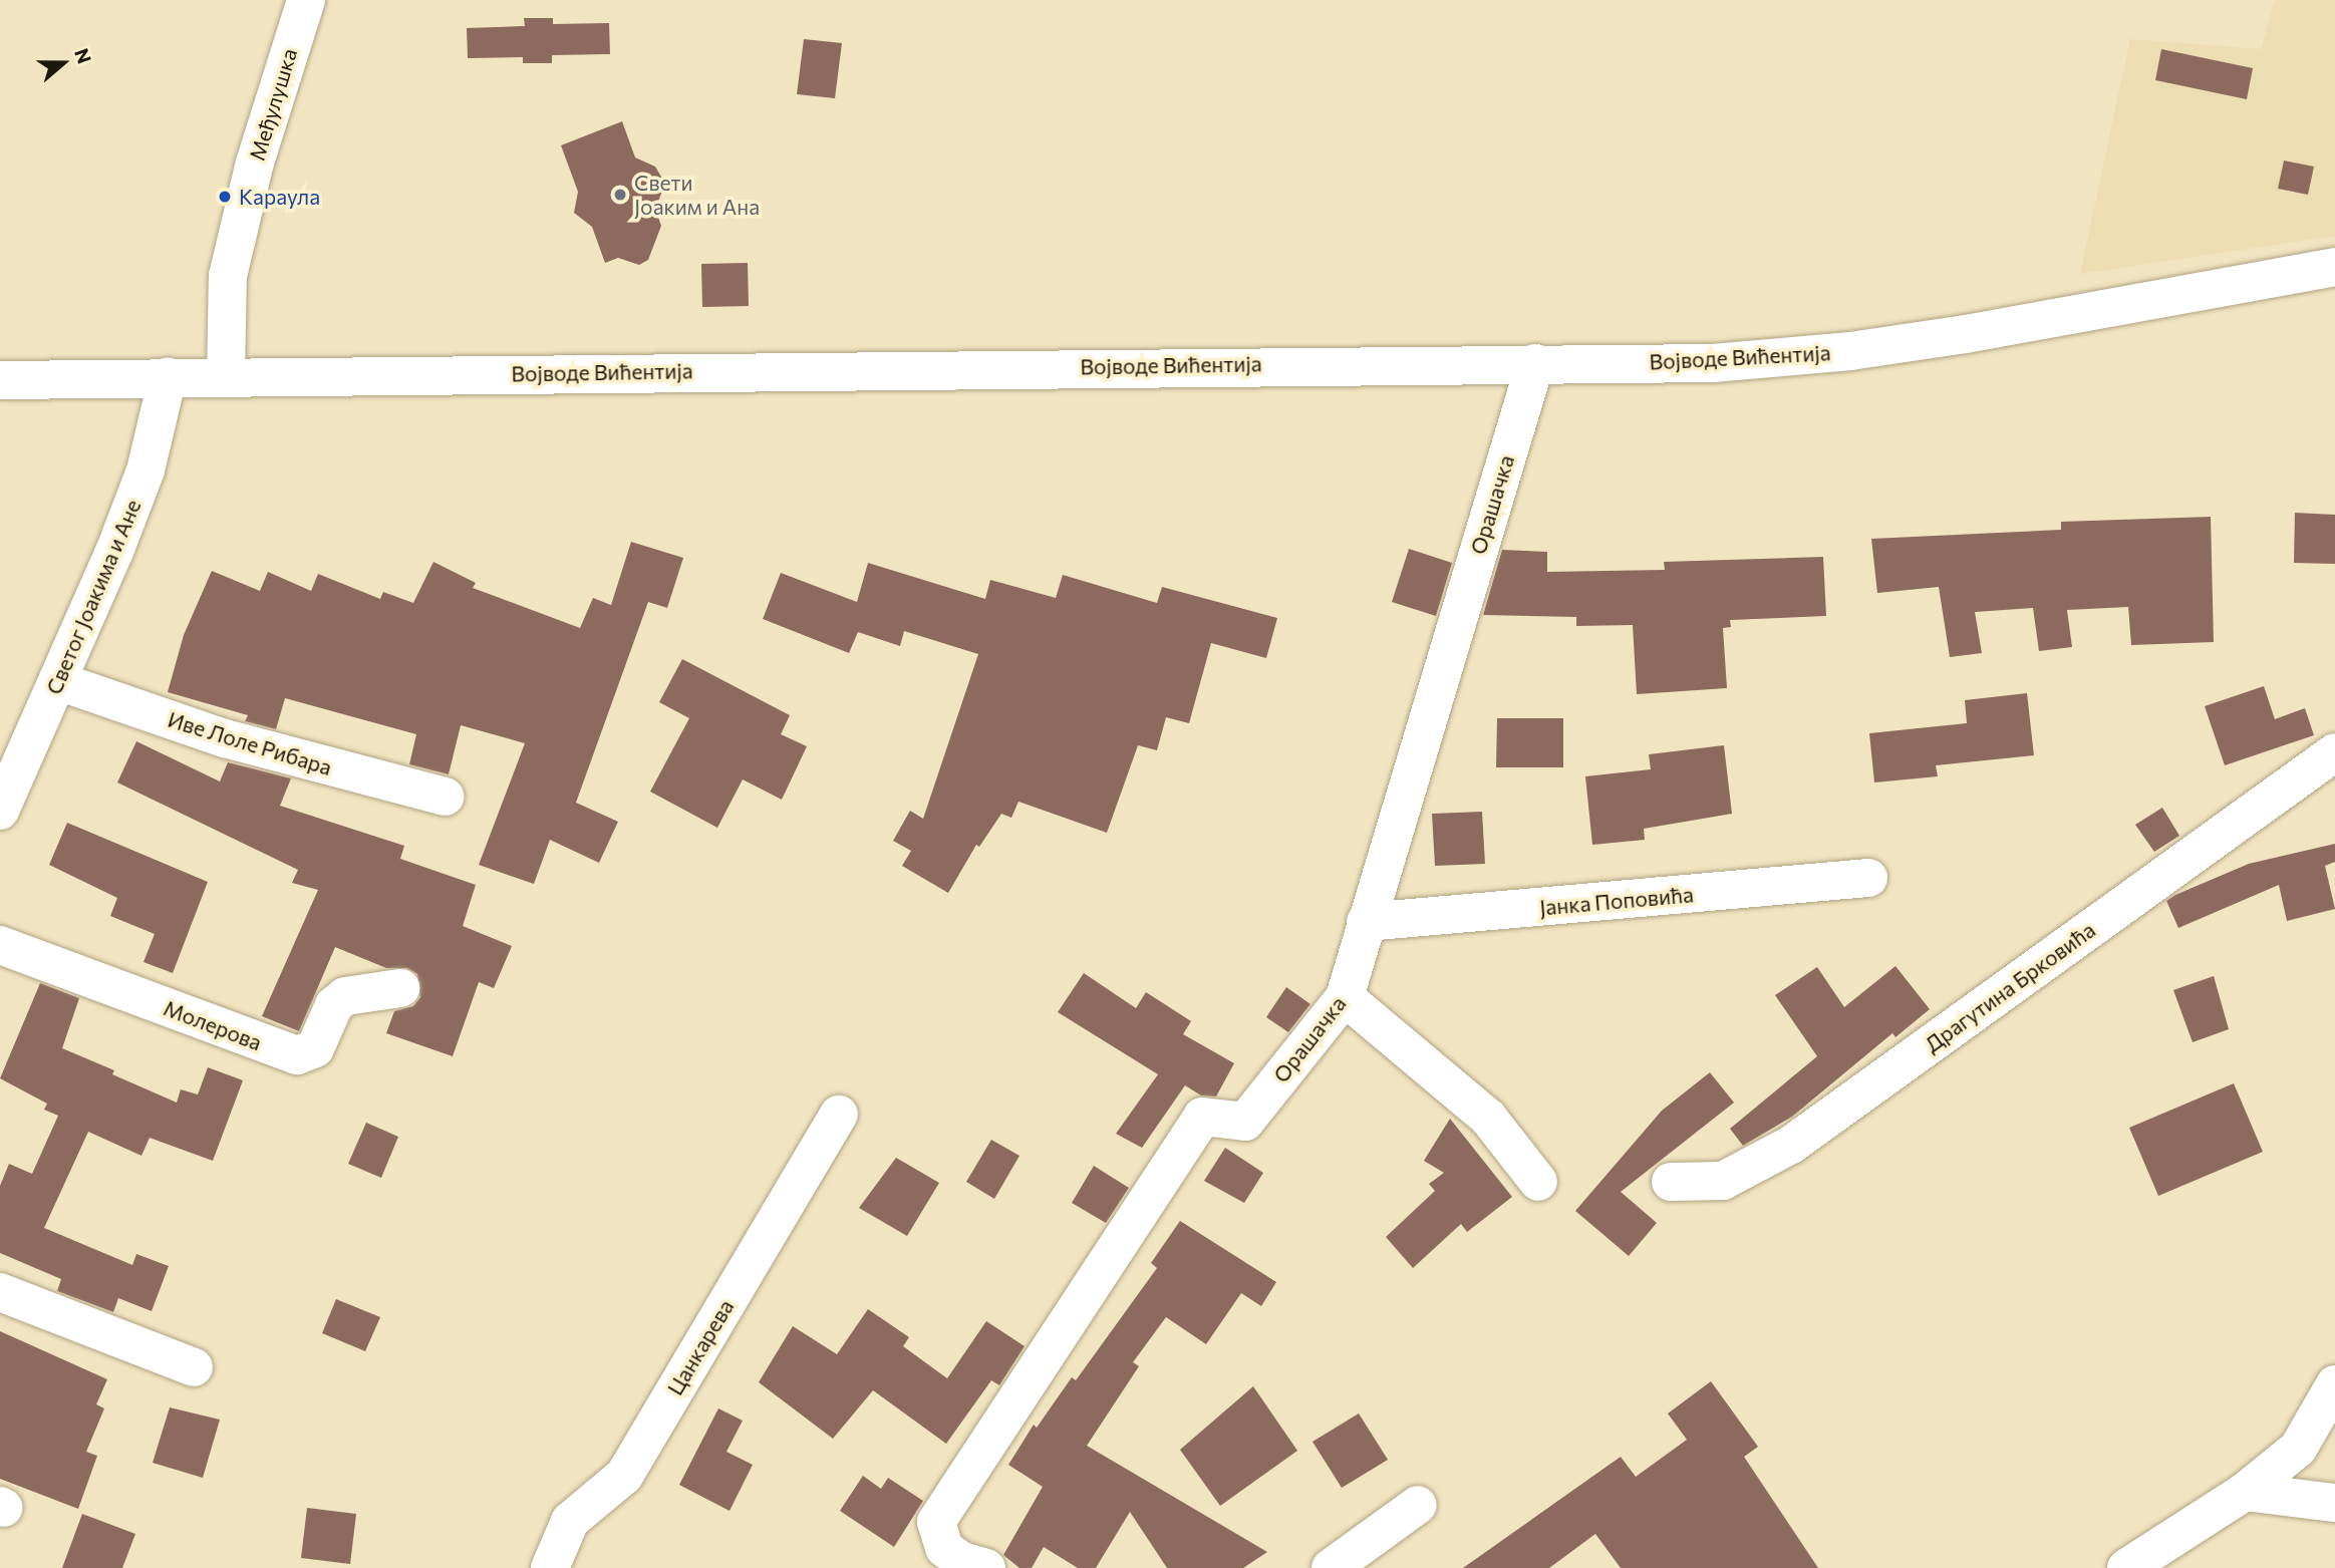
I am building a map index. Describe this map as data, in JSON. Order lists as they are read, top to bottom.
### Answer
{
  "streets": {
    "street": [
      "Међулушка",
      "Војводе Вићентија",
      "Орашачка",
      "Светог Јоакима и Ане",
      "Иве Лоле Рибара",
      "Јанка Поповића",
      "Драгутина Брковића",
      "Молерова",
      "Цанкарева"
    ]
  },
  "crossings": [
    ["Међулушка", "Војводе Вићентија"],
    ["Војводе Вићентија", "Орашачка"],
    ["Војводе Вићентија", "Светог Јоакима и Ане"],
    ["Орашачка", "Јанка Поповића"],
    ["Светог Јоакима и Ане", "Иве Лоле Рибара"]
  ],
  "places": ["Свети Јоаким и Ана", "Караула"],
  "north": "right"
}
